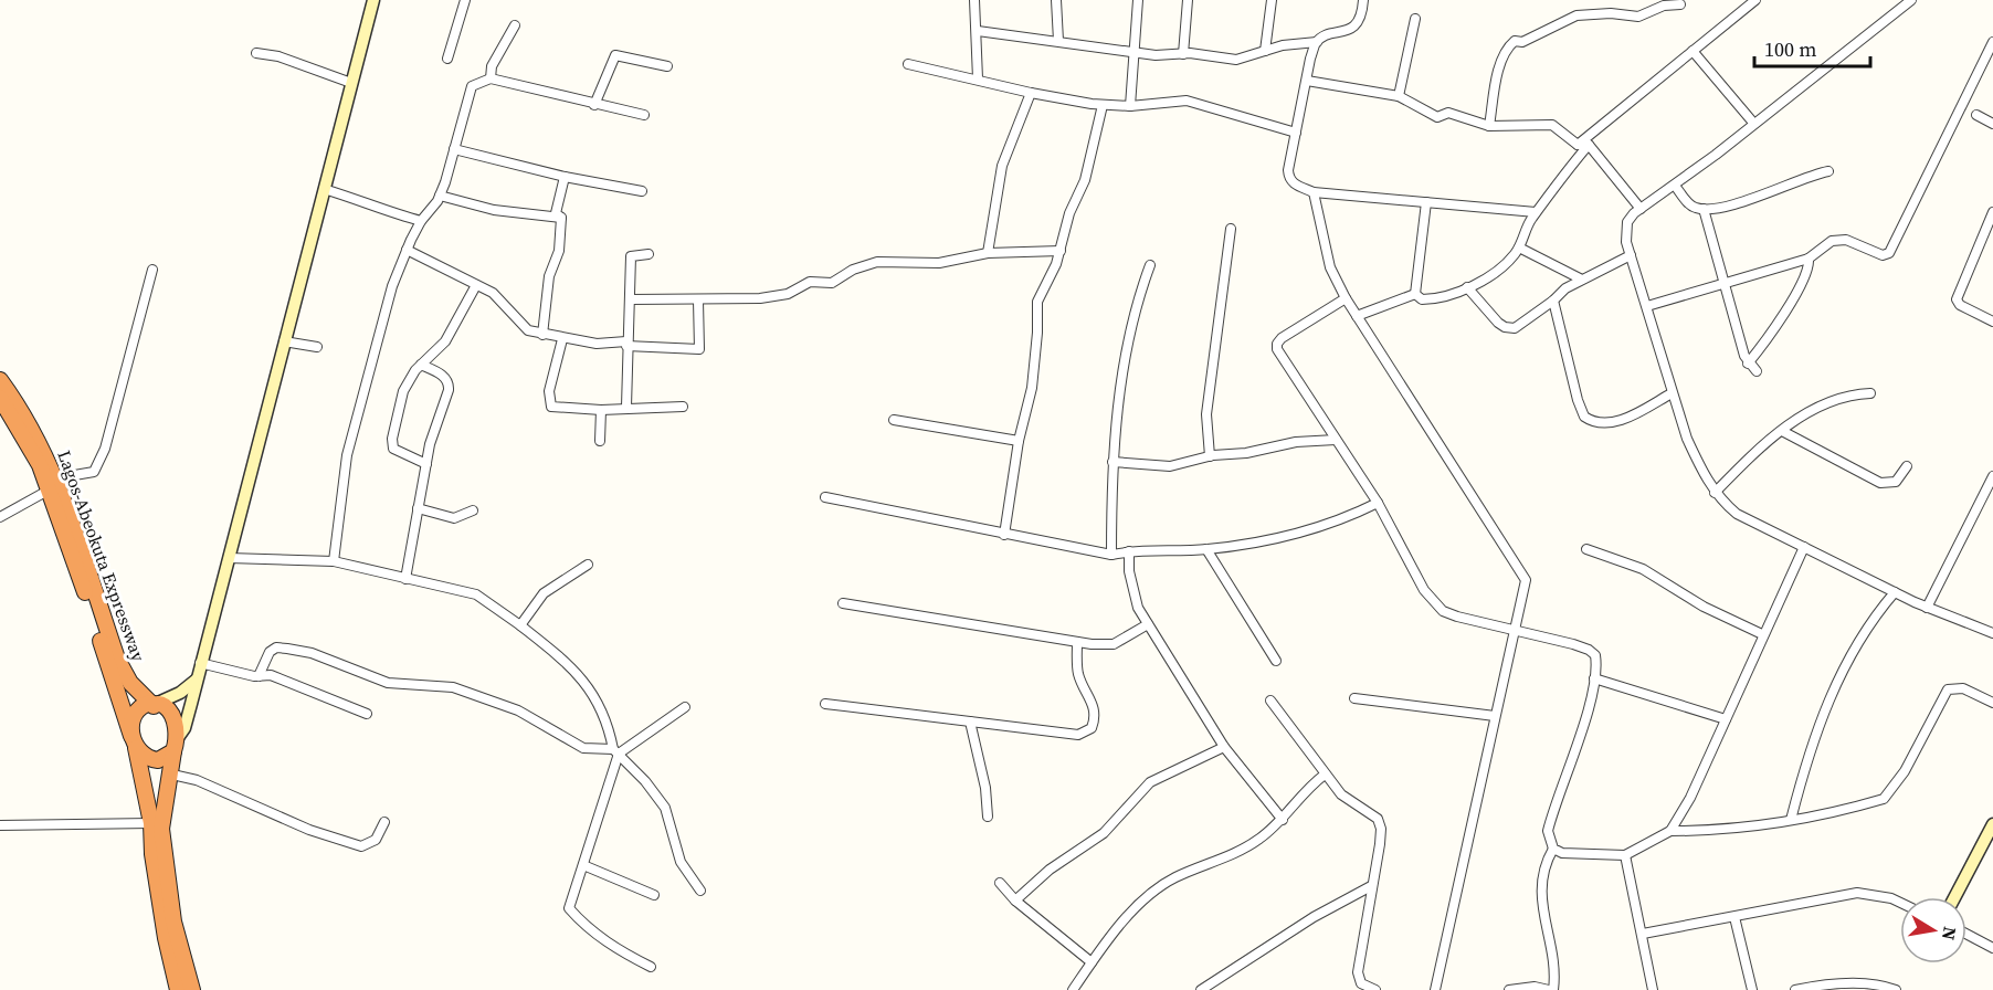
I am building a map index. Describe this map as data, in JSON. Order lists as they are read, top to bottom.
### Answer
{
  "streets": {
    "highway": ["Lagos-Abeokuta Expressway"]
  },
  "scale_bar": "100 m",
  "north": "right"
}
